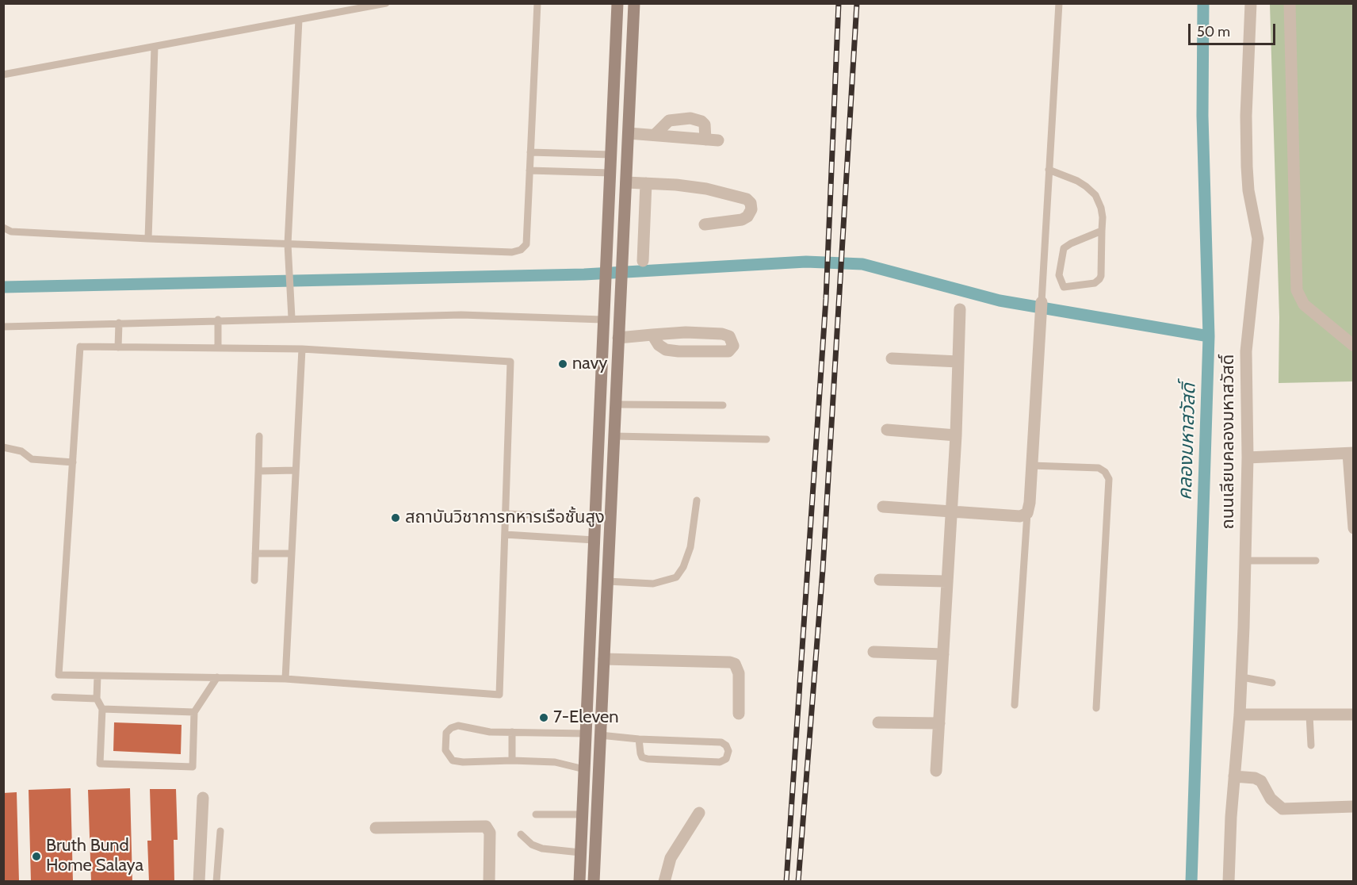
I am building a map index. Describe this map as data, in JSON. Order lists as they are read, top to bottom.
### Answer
{
  "streets": {
    "street": ["ถนนเลียบคลองมหาสวัสดิ์"]
  },
  "water": ["คลองมหาสวัสดิ์"],
  "places": [
    "navy",
    "สถาบันวิชาการทหารเรือชั้นสูง",
    "7-Eleven",
    "Bruth Bund Home Salaya"
  ],
  "scale_bar": "50 m"
}
